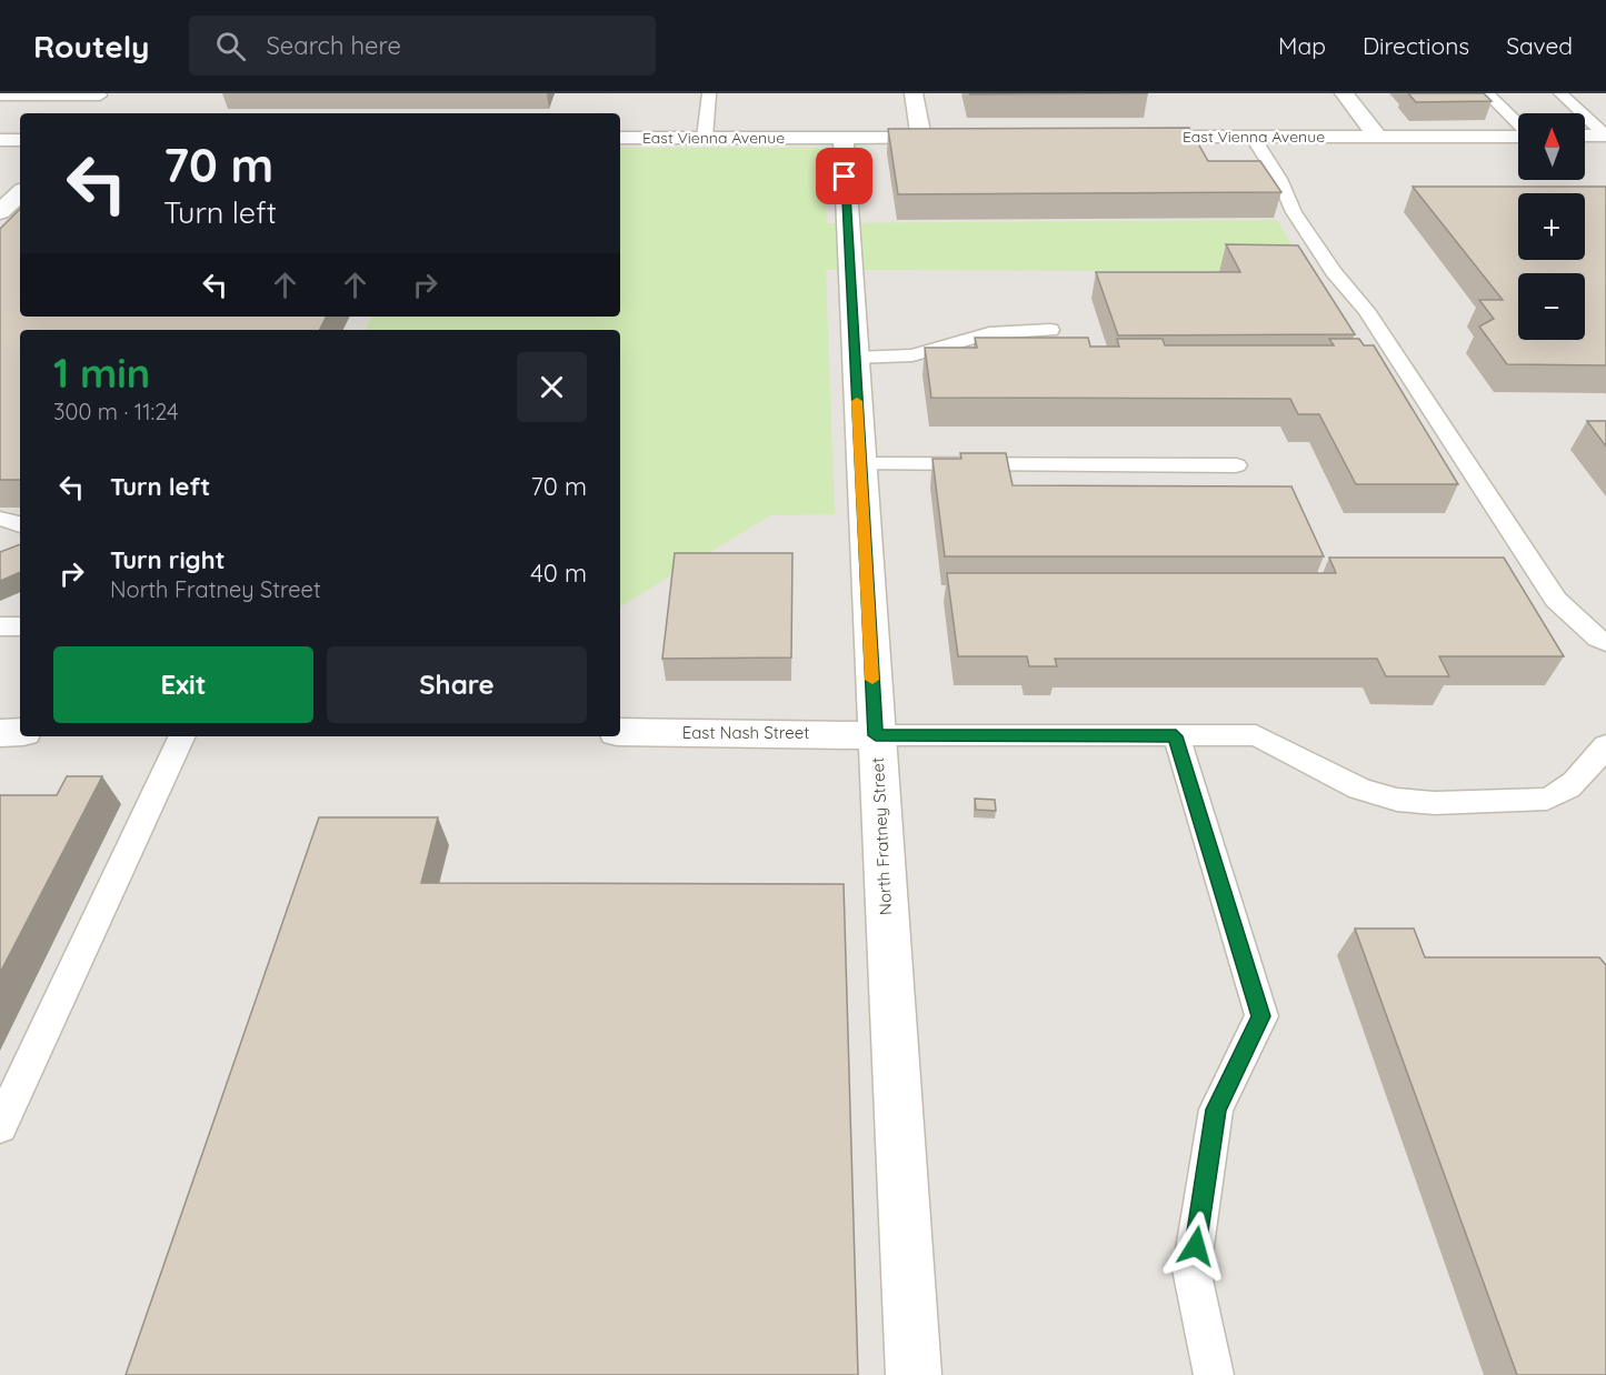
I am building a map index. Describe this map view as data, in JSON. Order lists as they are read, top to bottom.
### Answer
{
  "streets": {
    "street": ["East Vienna Avenue", "East Nash Street", "North Fratney Street"]
  },
  "crossings": [
    ["East Vienna Avenue", "North Fratney Street"],
    ["East Nash Street", "North Fratney Street"]
  ],
  "north": "top",
  "page": {
    "header": "Routely",
    "search": "Search here",
    "nav": ["Map", "Directions", "Saved"],
    "map_buttons": ["+", "−"],
    "turn": ["70 m", "Turn left"],
    "heading": ["1 min", "300 m · 11:24"],
    "list": [
      {
        "name": "Turn left",
        "value": "70 m"
      },
      {
        "name": "Turn right",
        "note": "North Fratney Street",
        "value": "40 m"
      }
    ],
    "buttons": ["Exit", "Share"]
  }
}
